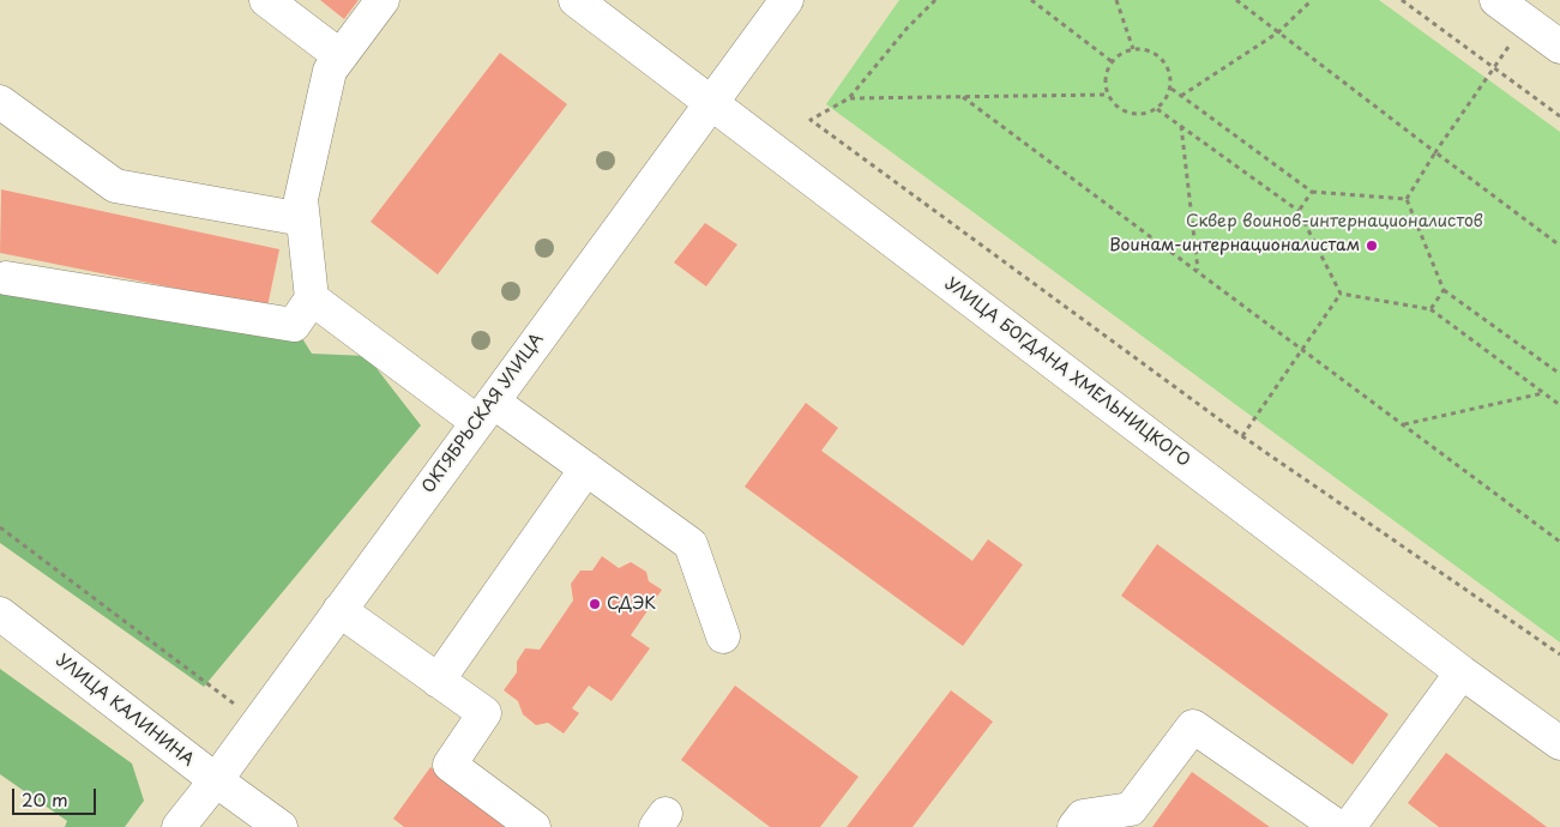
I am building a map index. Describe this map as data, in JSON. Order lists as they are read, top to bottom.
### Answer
{
  "streets": {
    "main road": ["УЛИЦА БОГДАНА ХМЕЛЬНИЦКОГО", "ОКТЯБРЬСКАЯ УЛИЦА", "УЛИЦА КАЛИНИНА"]
  },
  "crossings": [
    ["УЛИЦА БОГДАНА ХМЕЛЬНИЦКОГО", "ОКТЯБРЬСКАЯ УЛИЦА"],
    ["ОКТЯБРЬСКАЯ УЛИЦА", "УЛИЦА КАЛИНИНА"]
  ],
  "parks": ["Сквер воинов-интернационалистов"],
  "places": ["Воинам-интернационалистам", "СДЭК"],
  "scale_bar": "20 m"
}
